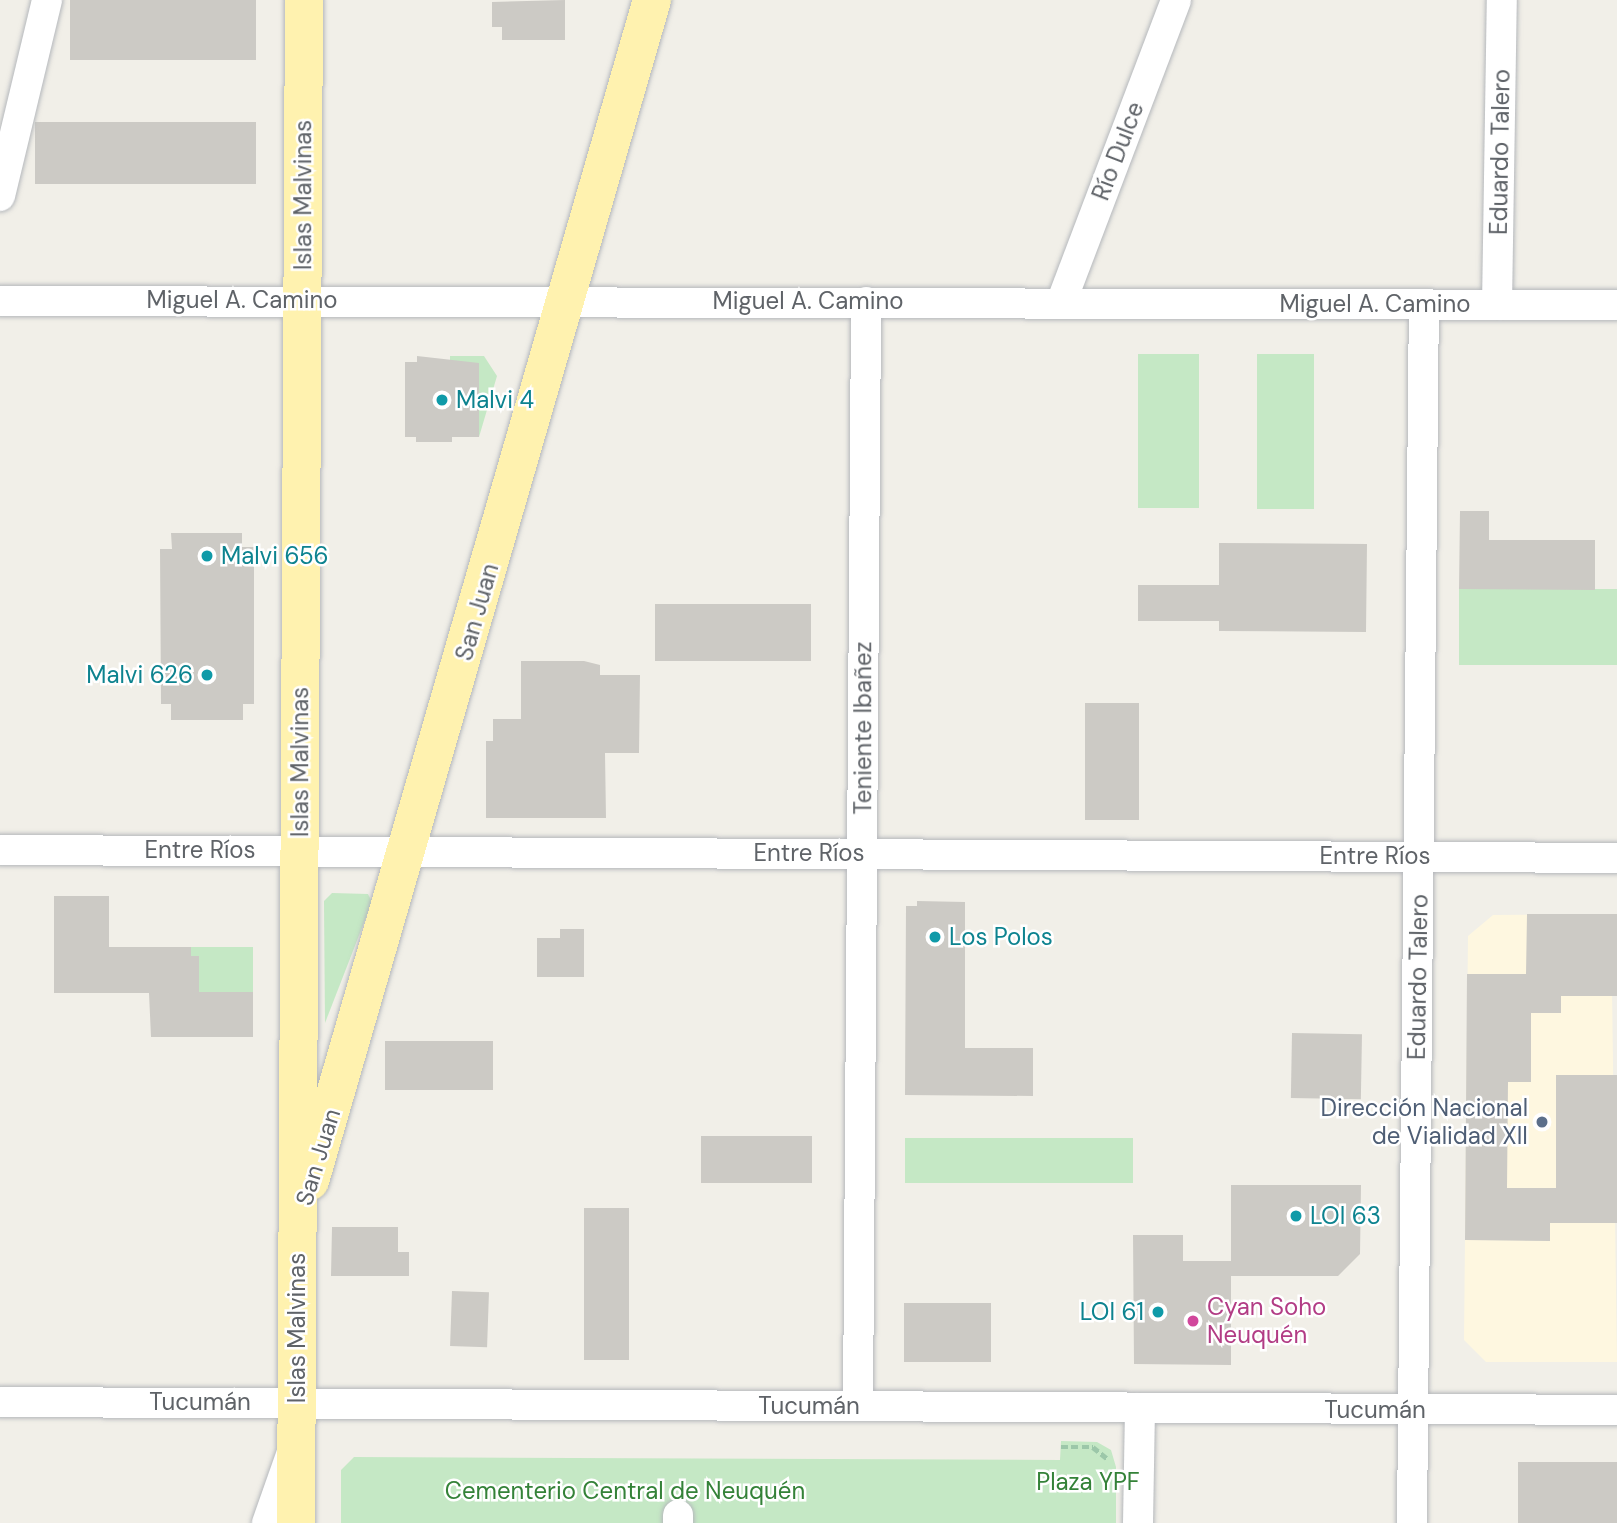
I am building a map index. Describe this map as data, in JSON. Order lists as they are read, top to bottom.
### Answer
{
  "streets": {
    "main road": ["Islas Malvinas", "San Juan"],
    "street": [
      "Río Dulce",
      "Eduardo Talero",
      "Miguel A. Camino",
      "Teniente Ibañez",
      "Entre Ríos",
      "Tucumán"
    ]
  },
  "crossings": [
    ["Río Dulce", "Miguel A. Camino"],
    ["Eduardo Talero", "Miguel A. Camino"],
    ["Eduardo Talero", "Entre Ríos"],
    ["Eduardo Talero", "Tucumán"],
    ["Islas Malvinas", "Miguel A. Camino"],
    ["Islas Malvinas", "San Juan"],
    ["Islas Malvinas", "Entre Ríos"],
    ["Islas Malvinas", "Tucumán"],
    ["Miguel A. Camino", "San Juan"],
    ["Miguel A. Camino", "Teniente Ibañez"],
    ["San Juan", "Entre Ríos"],
    ["Teniente Ibañez", "Entre Ríos"],
    ["Teniente Ibañez", "Tucumán"]
  ],
  "parks": ["Plaza YPF", "Cementerio Central de Neuquén"],
  "places": [
    "Malvi 4",
    "Malvi 656",
    "Malvi 626",
    "Los Polos",
    "Dirección Nacional de Vialidad XII",
    "LOI 63",
    "LOI 61",
    "Cyan Soho Neuquén"
  ]
}
